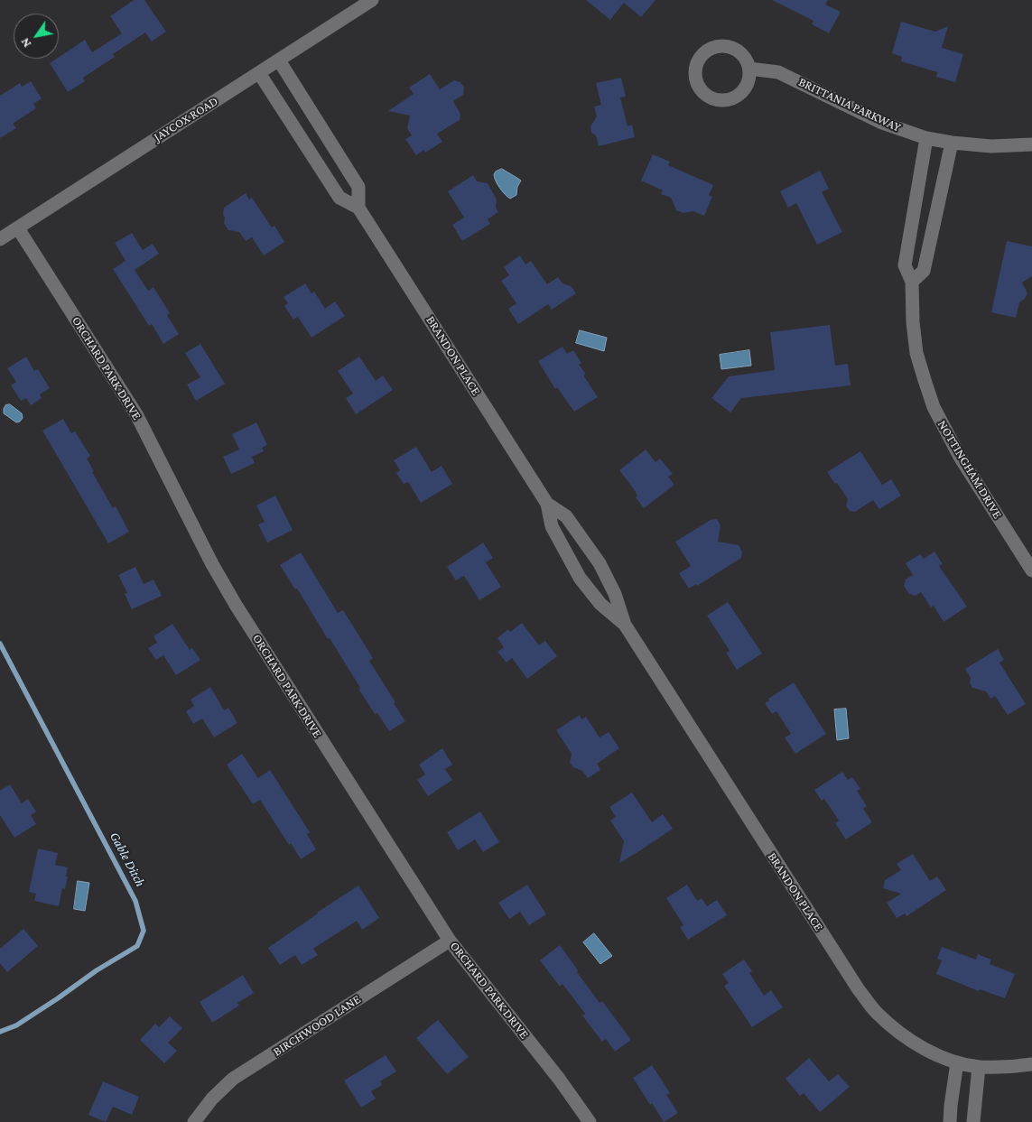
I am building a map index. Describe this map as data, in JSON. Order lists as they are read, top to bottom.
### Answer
{
  "streets": {
    "street": [
      "BRITTANIA PARKWAY",
      "JAYCOX ROAD",
      "BRANDON PLACE",
      "ORCHARD PARK DRIVE",
      "NOTTINGHAM DRIVE",
      "BIRCHWOOD LANE"
    ]
  },
  "crossings": [
    ["BRITTANIA PARKWAY", "NOTTINGHAM DRIVE"],
    ["JAYCOX ROAD", "BRANDON PLACE"],
    ["JAYCOX ROAD", "ORCHARD PARK DRIVE"],
    ["ORCHARD PARK DRIVE", "BIRCHWOOD LANE"]
  ],
  "water": ["Gable Ditch"],
  "north": "bottom left"
}
